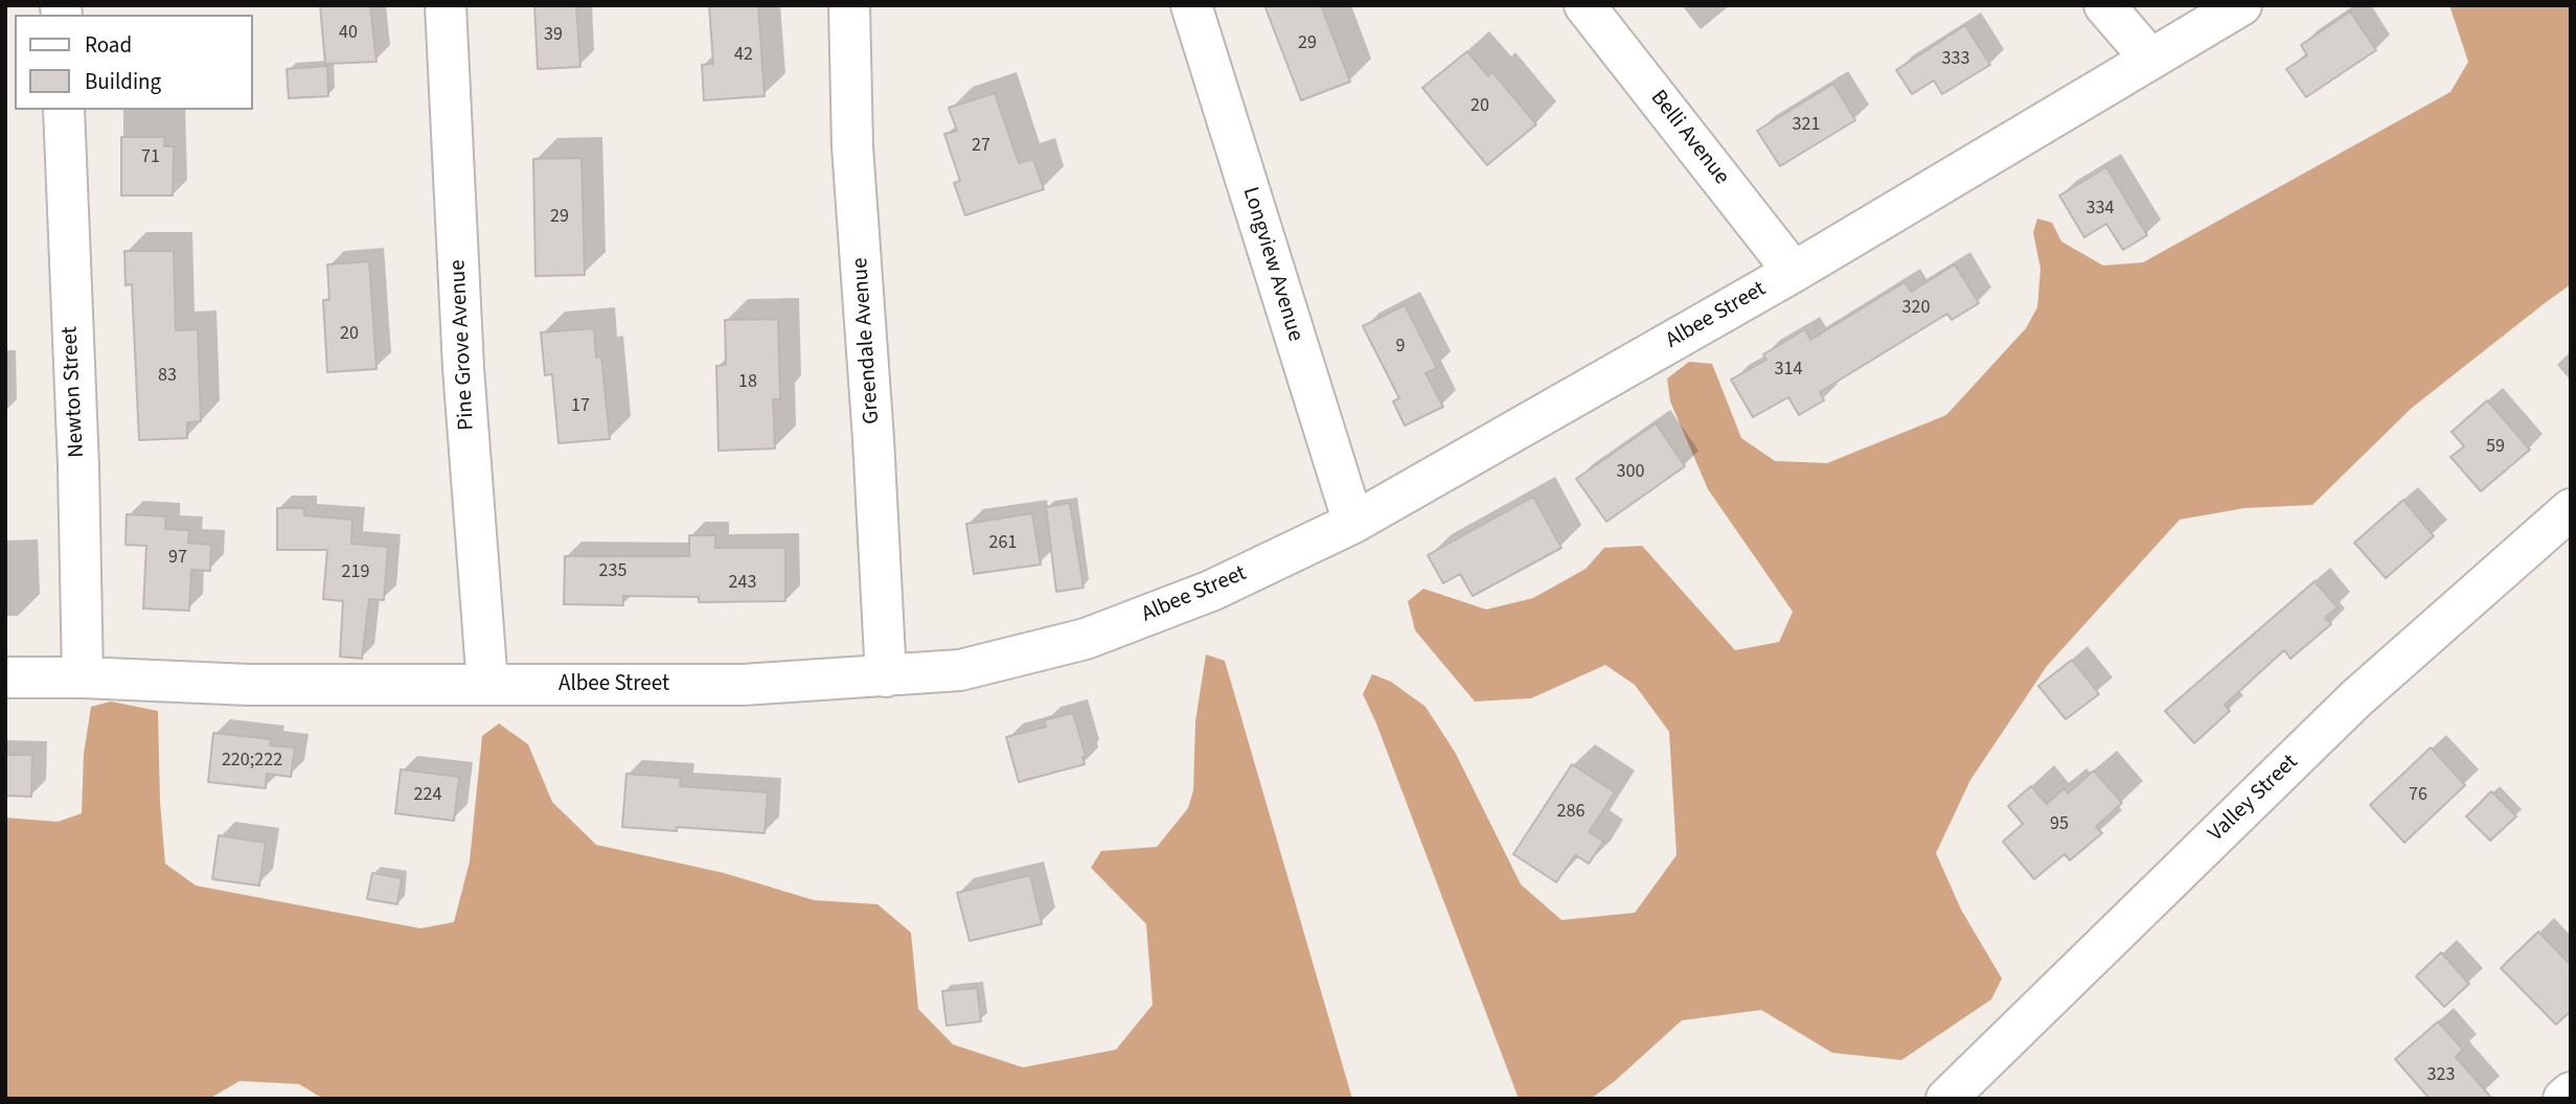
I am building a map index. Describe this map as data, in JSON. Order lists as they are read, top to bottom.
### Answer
{
  "streets": {
    "street": [
      "Belli Avenue",
      "Longview Avenue",
      "Albee Street",
      "Greendale Avenue",
      "Pine Grove Avenue",
      "Newton Street",
      "Valley Street"
    ]
  },
  "crossings": [
    ["Belli Avenue", "Albee Street"],
    ["Longview Avenue", "Albee Street"],
    ["Albee Street", "Greendale Avenue"],
    ["Albee Street", "Pine Grove Avenue"],
    ["Albee Street", "Newton Street"]
  ],
  "house_numbers": [
    "40",
    "39",
    "29",
    "42",
    "333",
    "20",
    "321",
    "27",
    "71",
    "334",
    "29",
    "320",
    "20",
    "9",
    "314",
    "83",
    "18",
    "17",
    "59",
    "300",
    "261",
    "97",
    "235",
    "219",
    "243",
    "220;222",
    "224",
    "76",
    "286",
    "95",
    "323"
  ],
  "legend": ["Road", "Building"]
}
